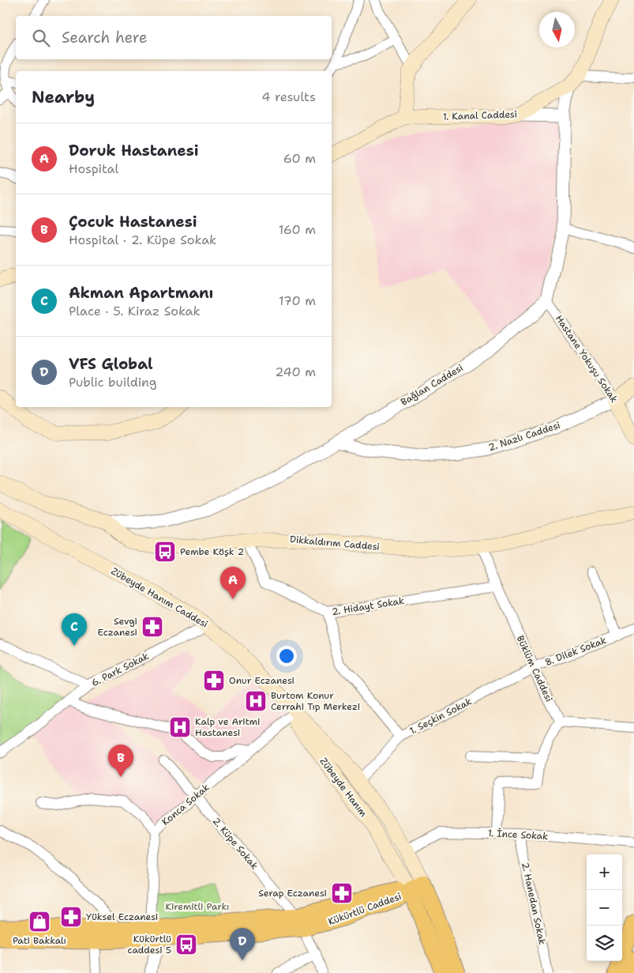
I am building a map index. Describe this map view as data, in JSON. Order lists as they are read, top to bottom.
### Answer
{
  "streets": {
    "main road": [
      "1. Kanal Caddesi",
      "Hastane Yokuşu Sokak",
      "Dikkaldırım Caddesi",
      "Zübeyde Hanım Caddesi",
      "Zübeyde Hanım",
      "Kükürtlü Caddesi"
    ],
    "street": [
      "Bağlan Caddesi",
      "2. Nazlı Caddesi",
      "2. Hidayt Sokak",
      "8. Dilek Sokak",
      "Büklüm Caddesi",
      "6. Park Sokak",
      "1. Seçkin Sokak",
      "Konca Sokak",
      "1. İnce Sokak",
      "2. Küpe Sokak",
      "2. Hanedan Sokak"
    ]
  },
  "crossings": [
    ["Hastane Yokuşu Sokak", "Bağlan Caddesi"],
    ["Hastane Yokuşu Sokak", "2. Nazlı Caddesi"],
    ["Bağlan Caddesi", "2. Nazlı Caddesi"],
    ["Bağlan Caddesi", "Dikkaldırım Caddesi"],
    ["Dikkaldırım Caddesi", "2. Hidayt Sokak"],
    ["Dikkaldırım Caddesi", "Büklüm Caddesi"],
    ["Zübeyde Hanım Caddesi", "6. Park Sokak"],
    ["Zübeyde Hanım Caddesi", "1. Seçkin Sokak"],
    ["Zübeyde Hanım Caddesi", "Zübeyde Hanım"],
    ["Zübeyde Hanım Caddesi", "1. İnce Sokak"],
    ["Zübeyde Hanım Caddesi", "Kükürtlü Caddesi"],
    ["2. Hidayt Sokak", "Büklüm Caddesi"],
    ["8. Dilek Sokak", "Büklüm Caddesi"],
    ["8. Dilek Sokak", "1. Seçkin Sokak"],
    ["Büklüm Caddesi", "1. Seçkin Sokak"],
    ["Zübeyde Hanım", "Konca Sokak"],
    ["Zübeyde Hanım", "Kükürtlü Caddesi"],
    ["Konca Sokak", "2. Küpe Sokak"],
    ["Konca Sokak", "Kükürtlü Caddesi"],
    ["1. İnce Sokak", "2. Hanedan Sokak"],
    ["2. Küpe Sokak", "Kükürtlü Caddesi"]
  ],
  "parks": ["Kiremitli Parkı"],
  "places": {
    "bus stop": ["Pembe Köşk 2", "Kükürtlü caddesi 5"],
    "pharmacy": [
      "Sevgi Eczanesi",
      "Onur Eczanesi",
      "Serap Eczanesi",
      "Yüksel Eczanesi"
    ],
    "hospital": ["Burtom Konur Cerrahi Tıp Merkezi", "Kalp ve Aritmi Hastanesi"],
    "shop": ["Pati Bakkalı"]
  },
  "north": "bottom",
  "page": {
    "search": "Search here",
    "heading": ["Nearby", "4 results"],
    "list": [
      {
        "mark": "A",
        "name": "Doruk Hastanesi",
        "note": "Hospital",
        "value": "60 m"
      },
      {
        "mark": "B",
        "name": "Çocuk Hastanesi",
        "note": "Hospital · 2. Küpe Sokak",
        "value": "160 m"
      },
      {
        "mark": "C",
        "name": "Akman Apartmanı",
        "note": "Place · 5. Kiraz Sokak",
        "value": "170 m"
      },
      {
        "mark": "D",
        "name": "VFS Global",
        "note": "Public building",
        "value": "240 m"
      }
    ],
    "pins": [
      "A",
      "C",
      "B",
      "D"
    ],
    "map_buttons": ["+", "−"]
  }
}
